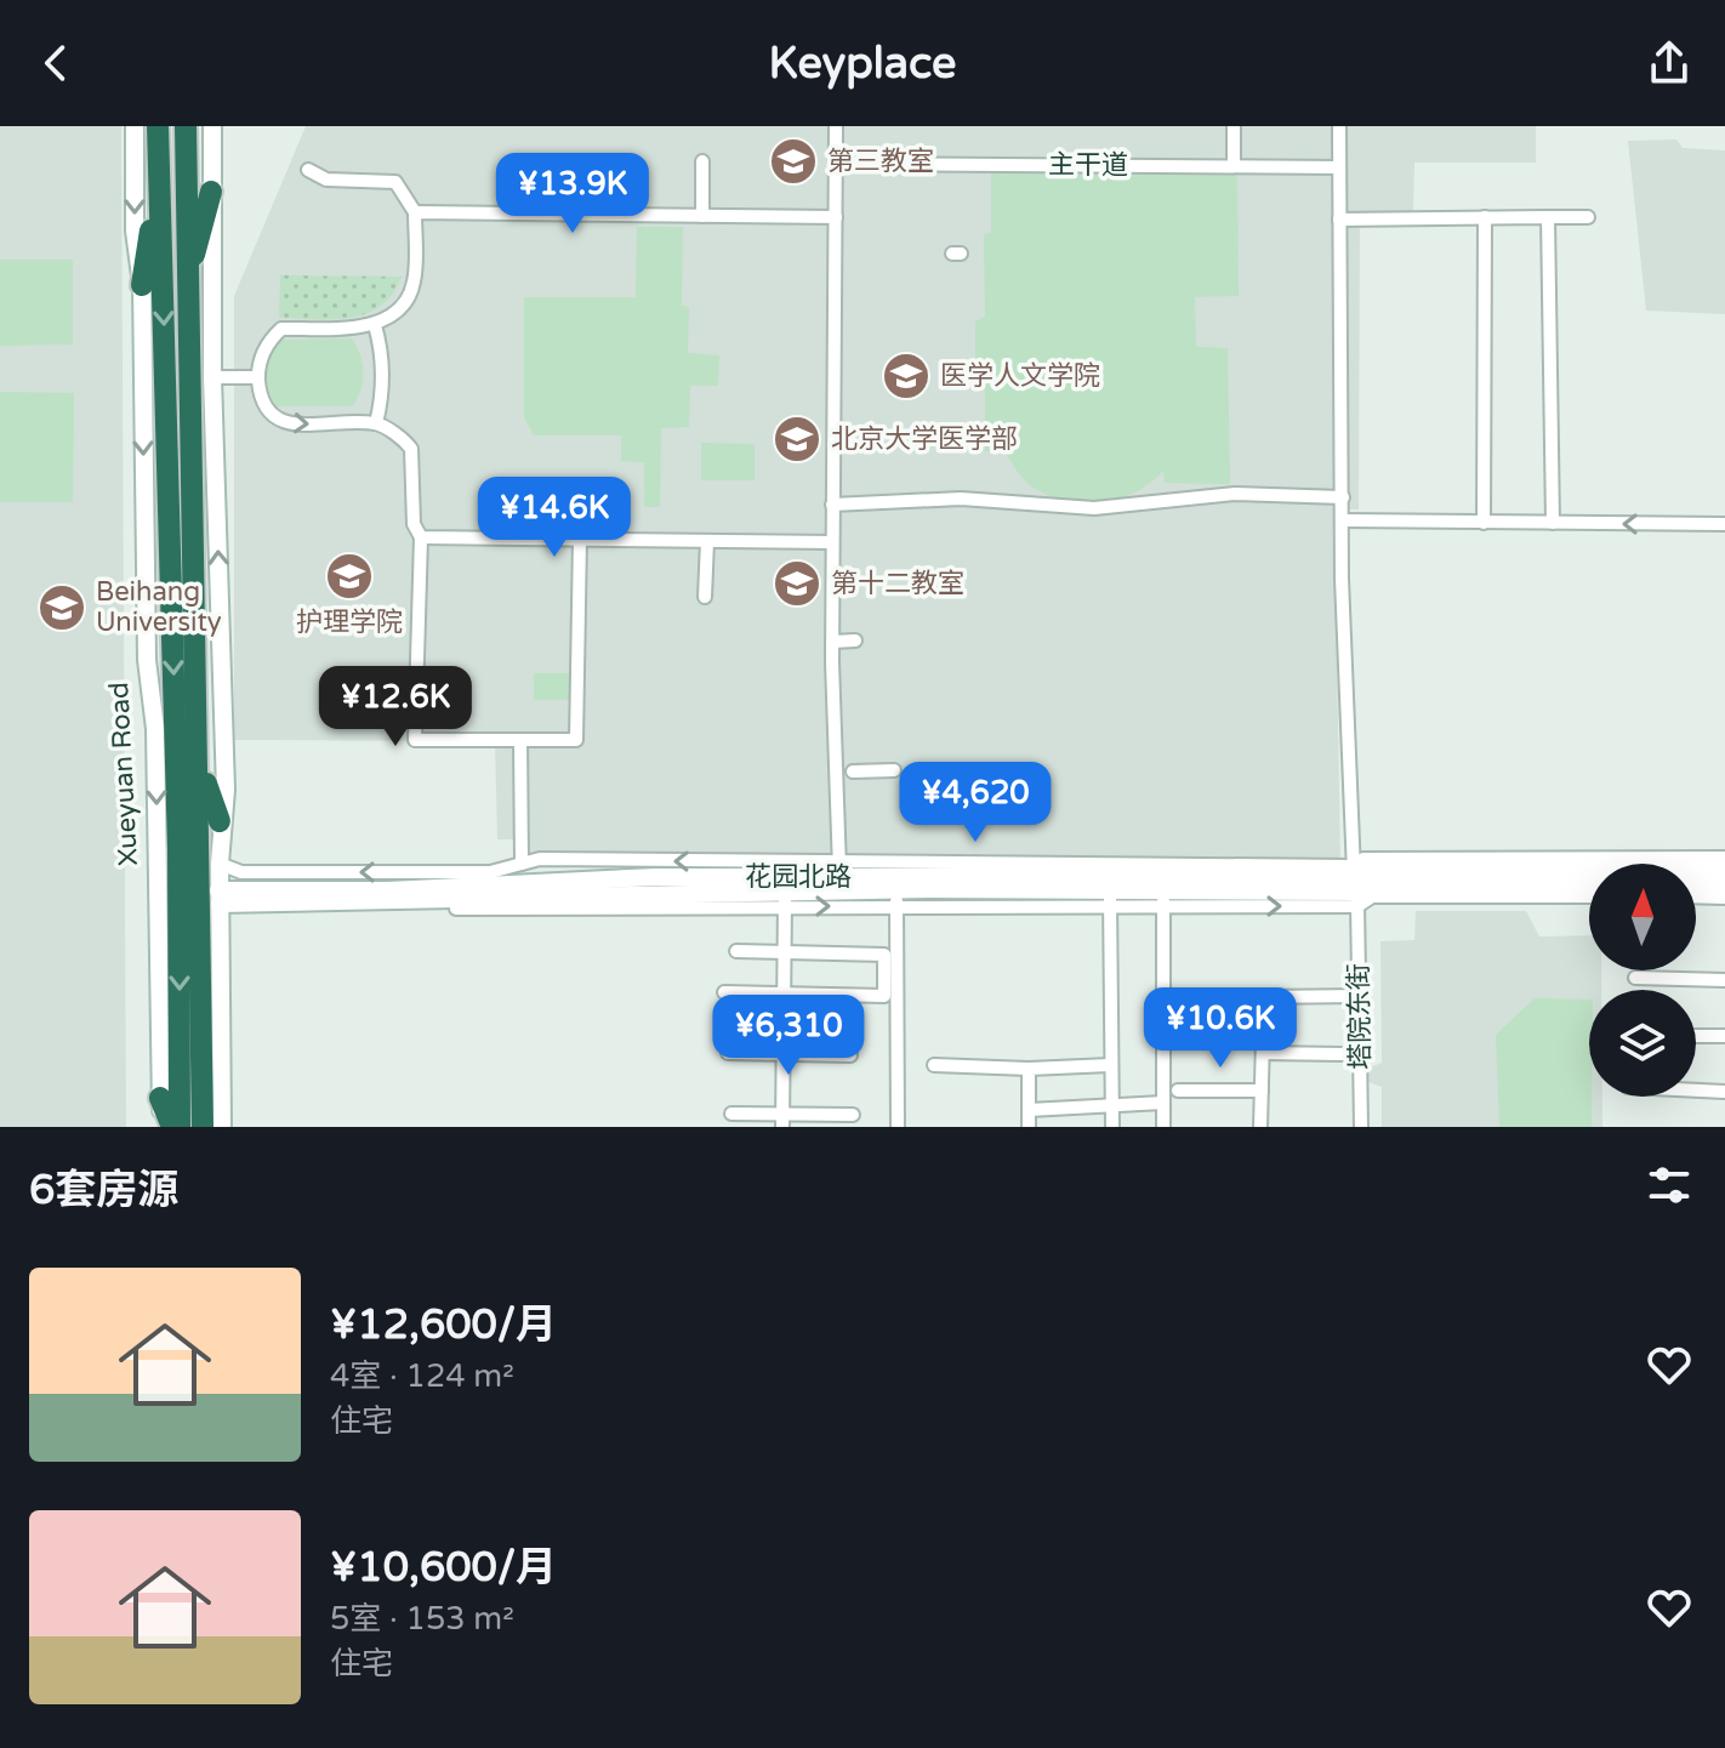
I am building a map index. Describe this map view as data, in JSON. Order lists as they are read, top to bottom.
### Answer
{
  "streets": {
    "highway": ["Xueyuan Road"],
    "street": ["主干道", "花园北路", "塔院东街"]
  },
  "crossings": [
    ["主干道", "塔院东街"],
    ["花园北路", "塔院东街"]
  ],
  "places": {
    "school or university": [
      "第三教室",
      "医学人文学院",
      "北京大学医学部",
      "护理学院",
      "第十二教室",
      "Beihang University"
    ]
  },
  "north": "top",
  "page": {
    "header": "Keyplace",
    "price": [
      "¥13.9K",
      "¥14.6K",
      "¥12.6K",
      "¥4,620",
      "¥10.6K",
      "¥6,310"
    ],
    "heading": "6套房源",
    "list": [
      {
        "name": "¥12,600/月",
        "note": "4室 · 124 m² · 住宅"
      },
      {
        "name": "¥10,600/月",
        "note": "5室 · 153 m² · 住宅"
      }
    ]
  }
}
